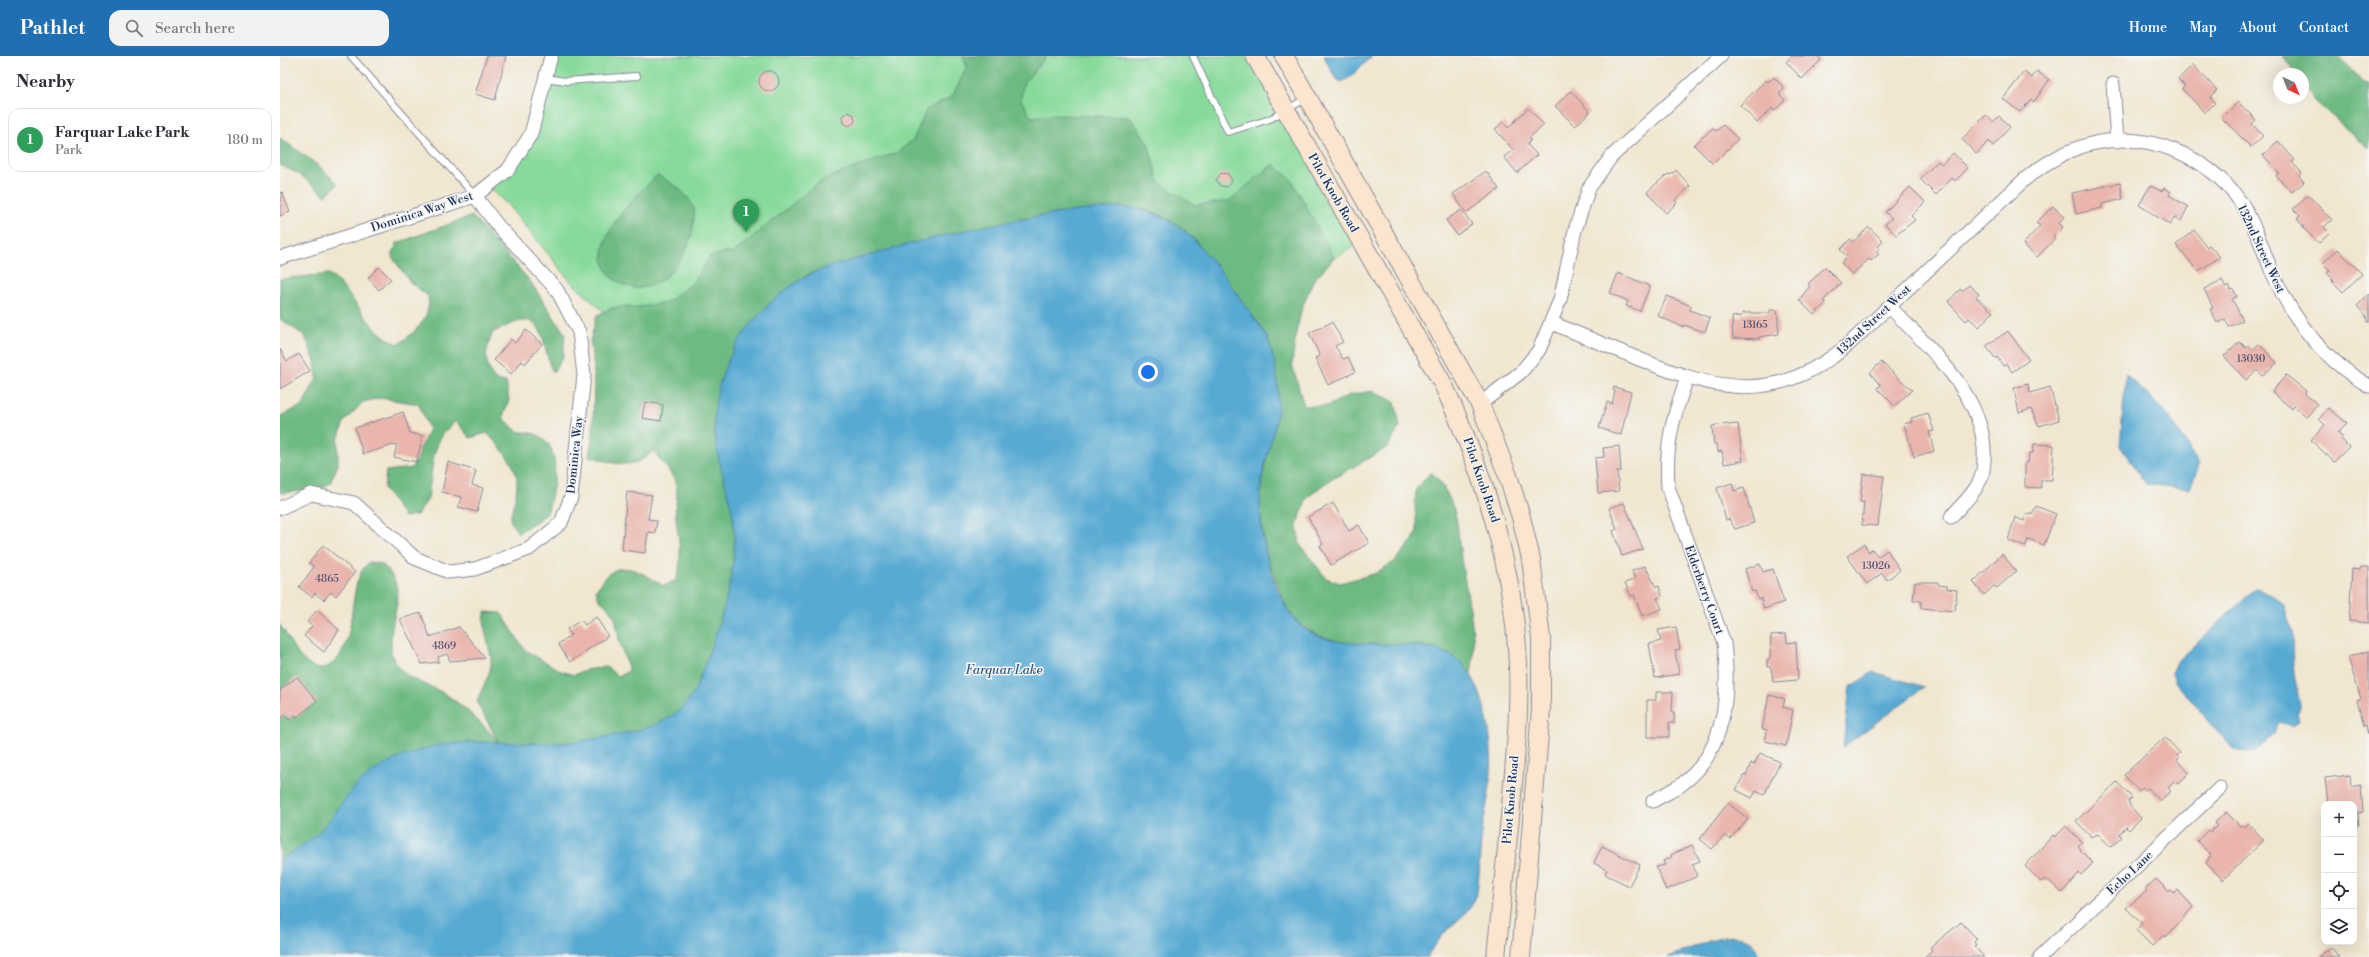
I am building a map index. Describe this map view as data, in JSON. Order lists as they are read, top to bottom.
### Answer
{
  "streets": {
    "main road": ["Pilot Knob Road"],
    "street": [
      "Dominica Way West",
      "132nd Street West",
      "Dominica Way",
      "Elderberry Court",
      "Echo Lane"
    ]
  },
  "crossings": [
    ["Dominica Way West", "Dominica Way"],
    ["132nd Street West", "Elderberry Court"]
  ],
  "water": ["Farquar Lake"],
  "house_numbers": [
    "13165",
    "13030",
    "13026",
    "4865",
    "4869"
  ],
  "north": "bottom right",
  "page": {
    "header": "Pathlet",
    "search": "Search here",
    "nav": [
      "Home",
      "Map",
      "About",
      "Contact"
    ],
    "heading": "Nearby",
    "list": [
      {
        "mark": "1",
        "name": "Farquar Lake Park",
        "note": "Park",
        "value": "180 m"
      }
    ],
    "pins": "1",
    "map_buttons": ["+", "−"]
  }
}
